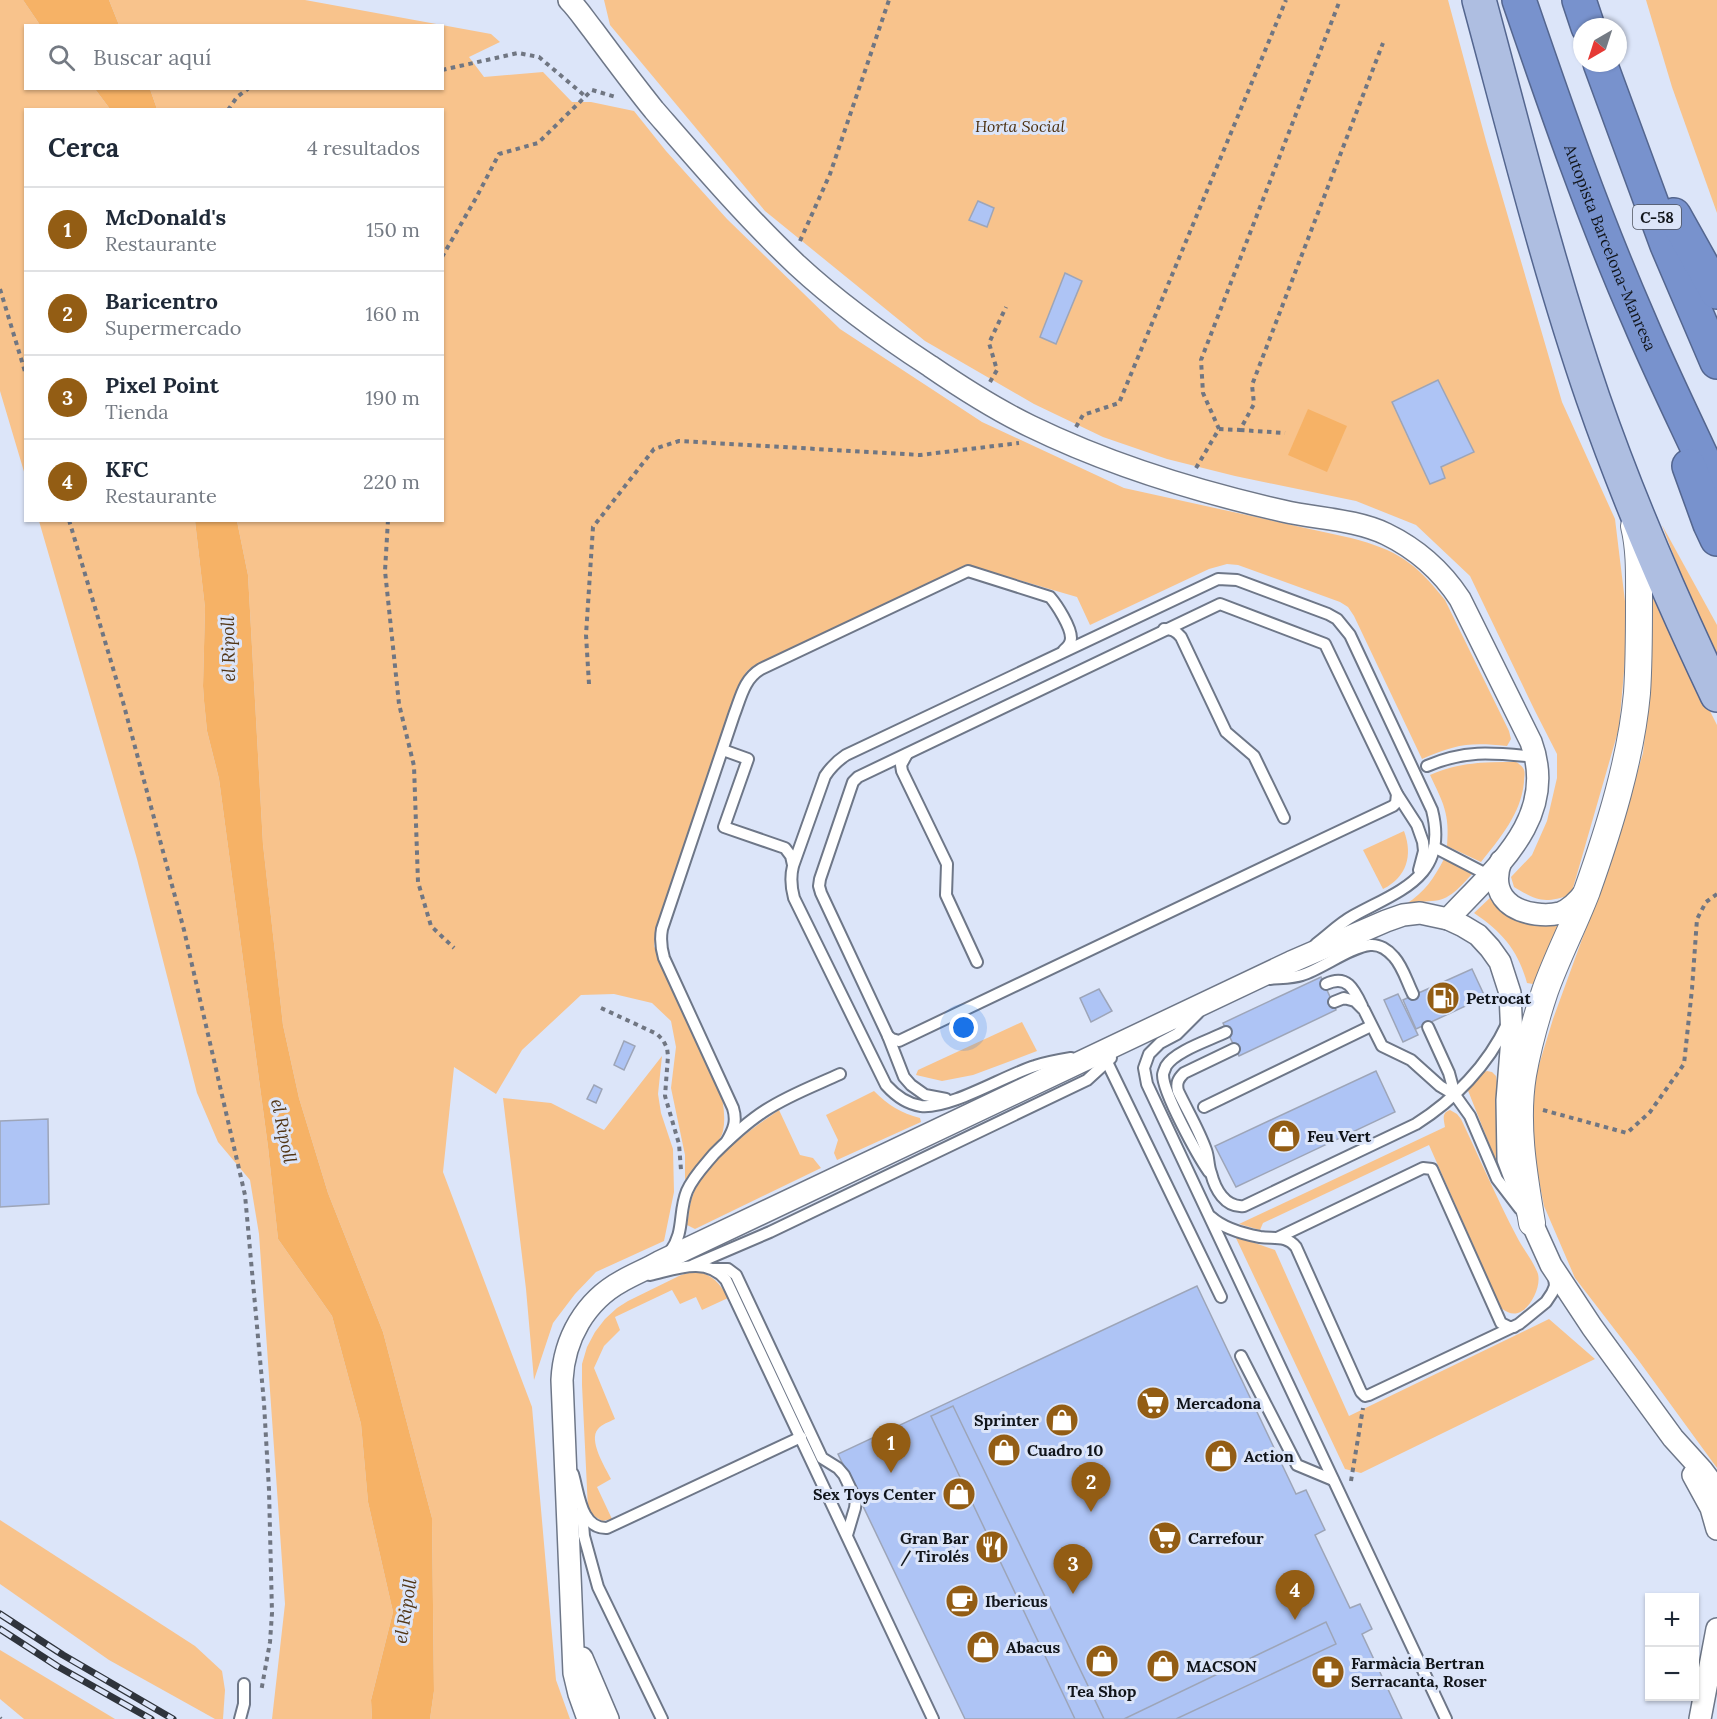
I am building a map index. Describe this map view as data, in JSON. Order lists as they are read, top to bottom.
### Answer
{
  "streets": {
    "highway": ["Autopista Barcelona-Manresa"]
  },
  "water": ["el Ripoll"],
  "parks": ["Horta Social"],
  "places": {
    "fuel station": ["Petrocat"],
    "shop": [
      "Feu Vert",
      "Sprinter",
      "Cuadro 10",
      "Action",
      "Sex Toys Center",
      "Abacus",
      "Tea Shop",
      "MACSON"
    ],
    "supermarket": ["Mercadona", "Carrefour"],
    "restaurant": ["Gran Bar / Tirolés"],
    "cafe": ["Ibericus"],
    "pharmacy": ["Farmàcia Bertran Serracanta, Roser"]
  },
  "north": "bottom left",
  "page": {
    "search": "Buscar aquí",
    "heading": ["Cerca", "4 resultados"],
    "list": [
      {
        "mark": "1",
        "name": "McDonald's",
        "note": "Restaurante",
        "value": "150 m"
      },
      {
        "mark": "2",
        "name": "Baricentro",
        "note": "Supermercado",
        "value": "160 m"
      },
      {
        "mark": "3",
        "name": "Pixel Point",
        "note": "Tienda",
        "value": "190 m"
      },
      {
        "mark": "4",
        "name": "KFC",
        "note": "Restaurante",
        "value": "220 m"
      }
    ],
    "pins": [
      "1",
      "2",
      "3",
      "4"
    ],
    "map_buttons": ["+", "−"]
  }
}
